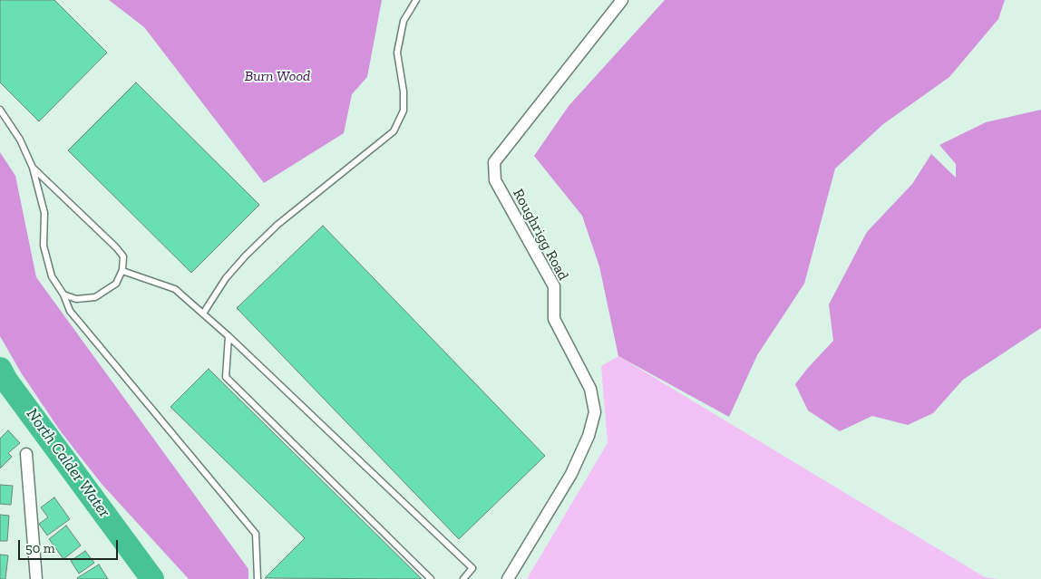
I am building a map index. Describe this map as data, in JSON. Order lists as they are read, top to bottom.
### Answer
{
  "streets": {
    "street": ["Roughrigg Road"]
  },
  "water": ["North Calder Water"],
  "parks": ["Burn Wood"],
  "scale_bar": "50 m"
}
